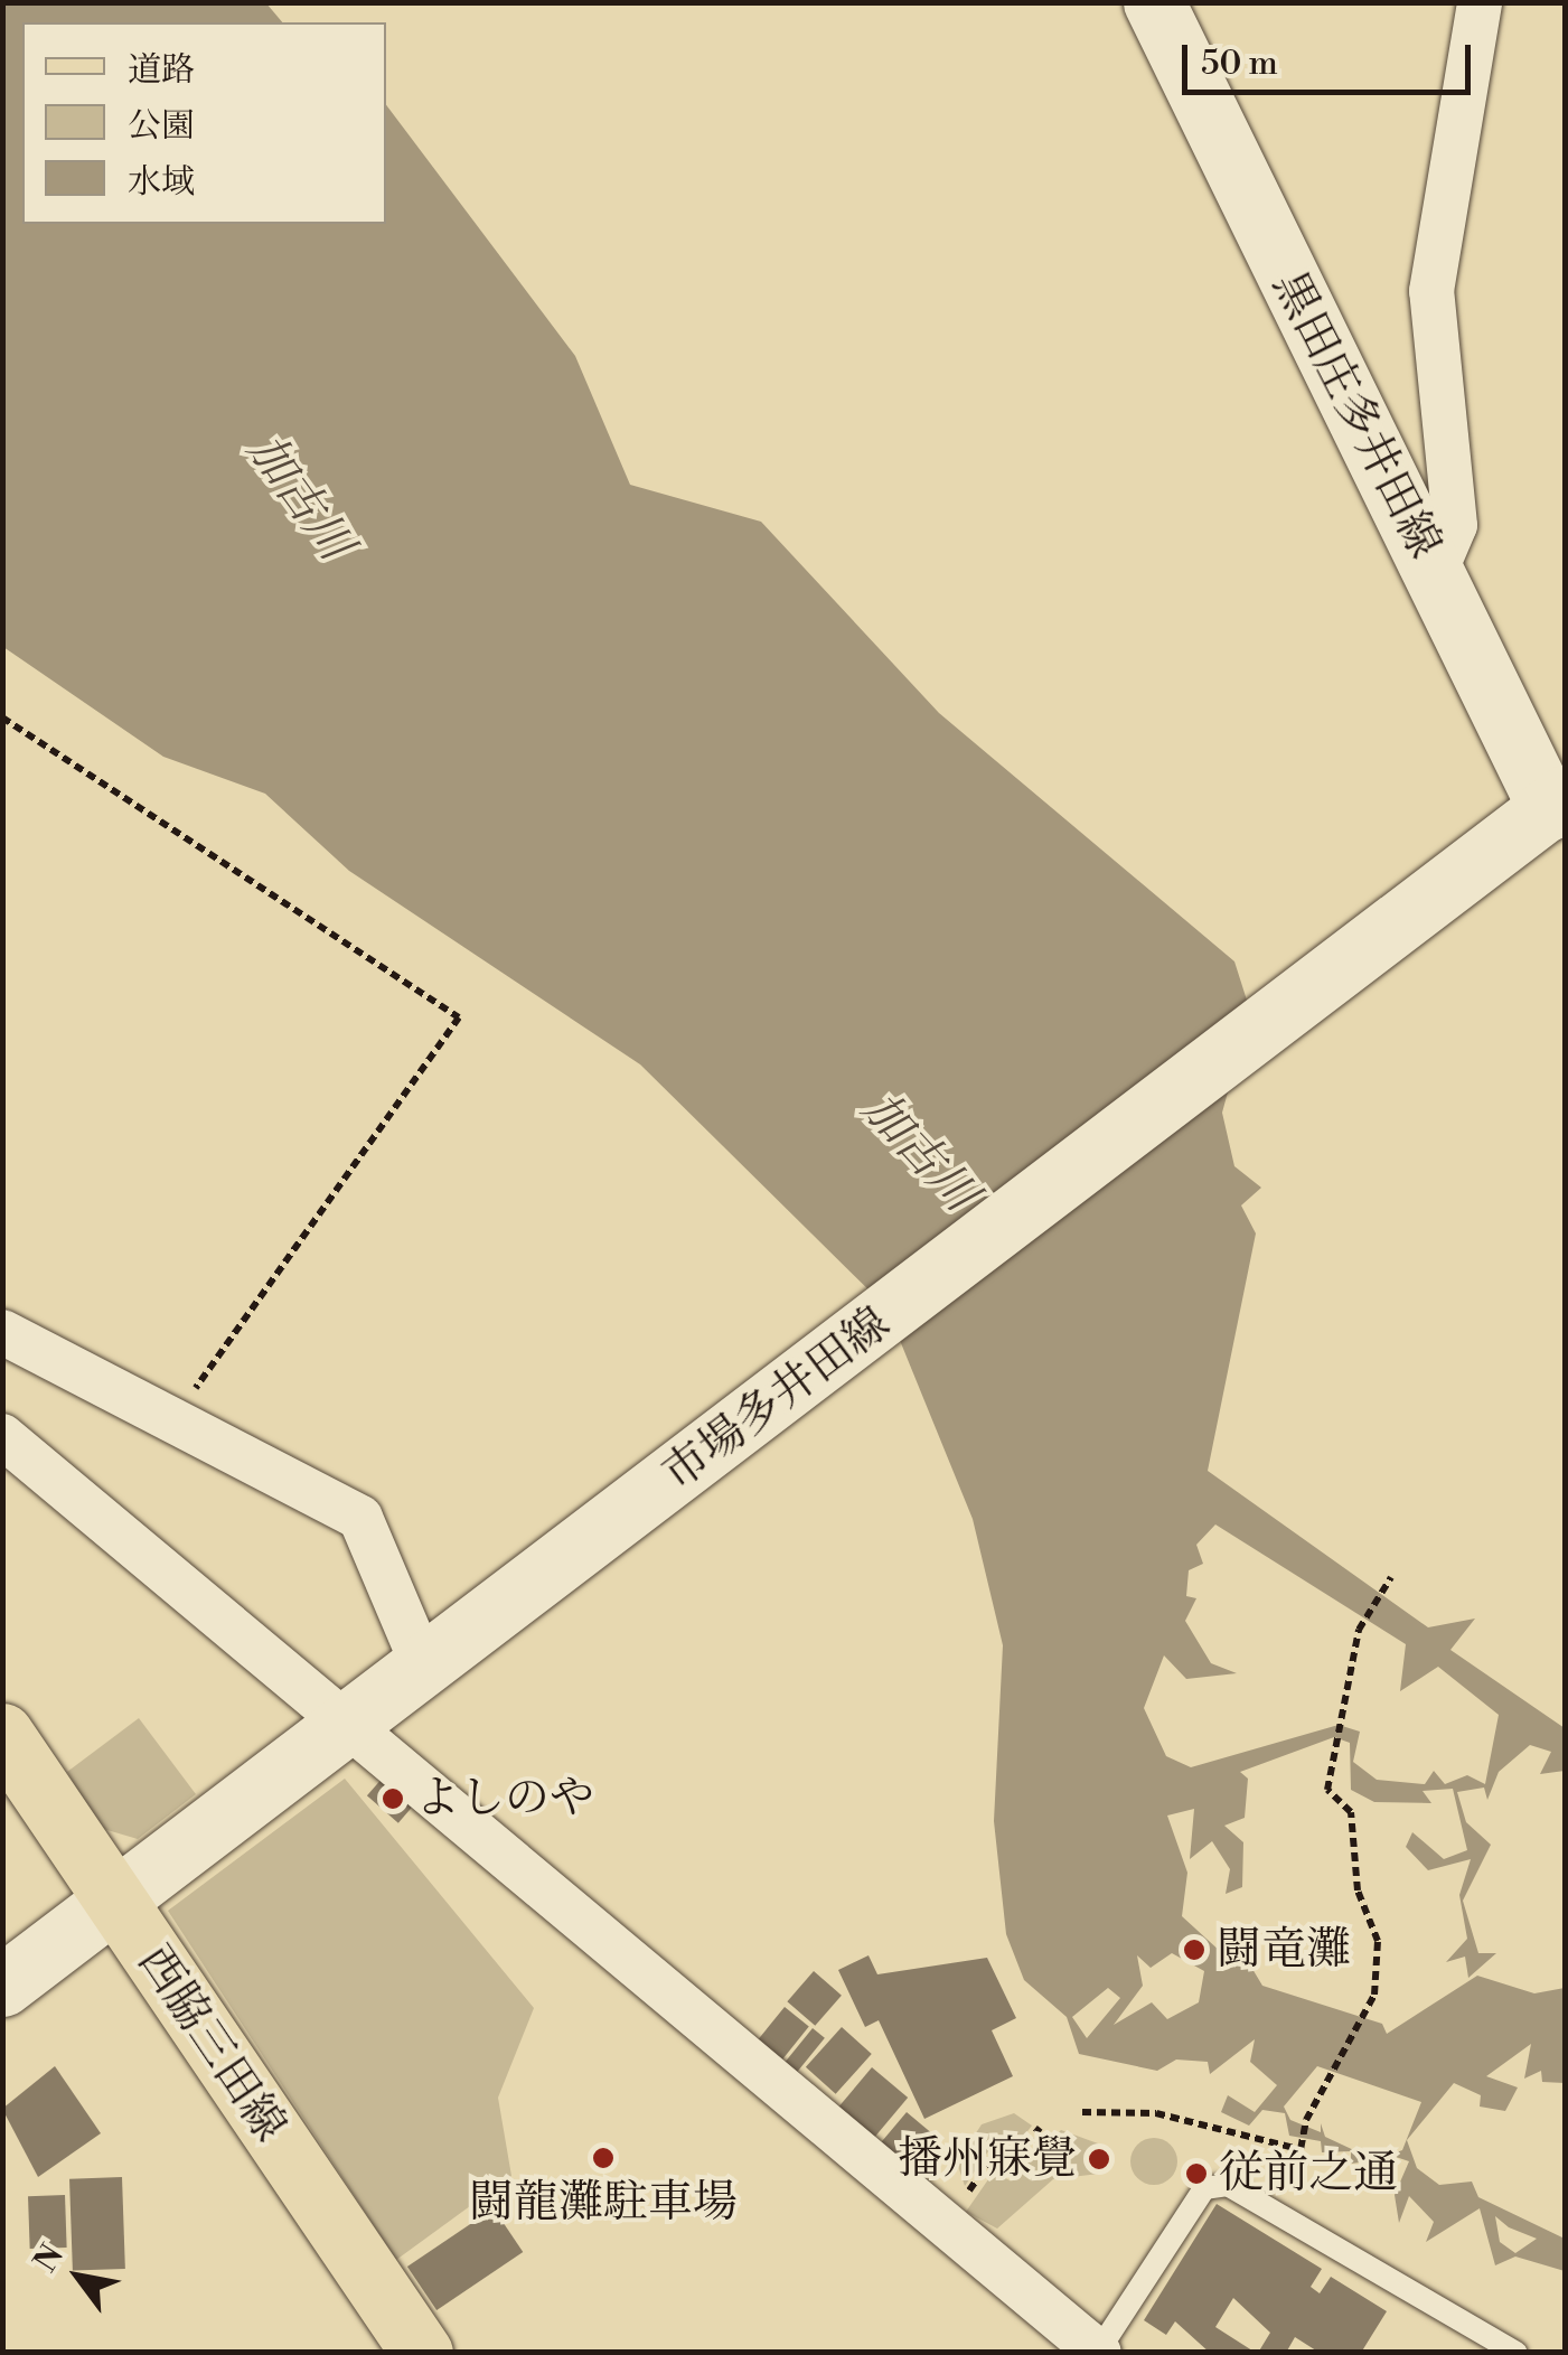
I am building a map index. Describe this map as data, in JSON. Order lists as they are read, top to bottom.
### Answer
{
  "streets": {
    "main road": ["黒田庄多井田線", "市場多井田線", "西脇三田線"]
  },
  "crossings": [
    ["黒田庄多井田線", "市場多井田線"],
    ["市場多井田線", "西脇三田線"]
  ],
  "water": ["加古川"],
  "places": [
    "よしのや",
    "闘竜灘",
    "闘龍灘駐車場",
    "播州寐覺",
    "従前之通"
  ],
  "legend": ["道路", "公園", "水域"],
  "scale_bar": "50 m",
  "north": "top left"
}
